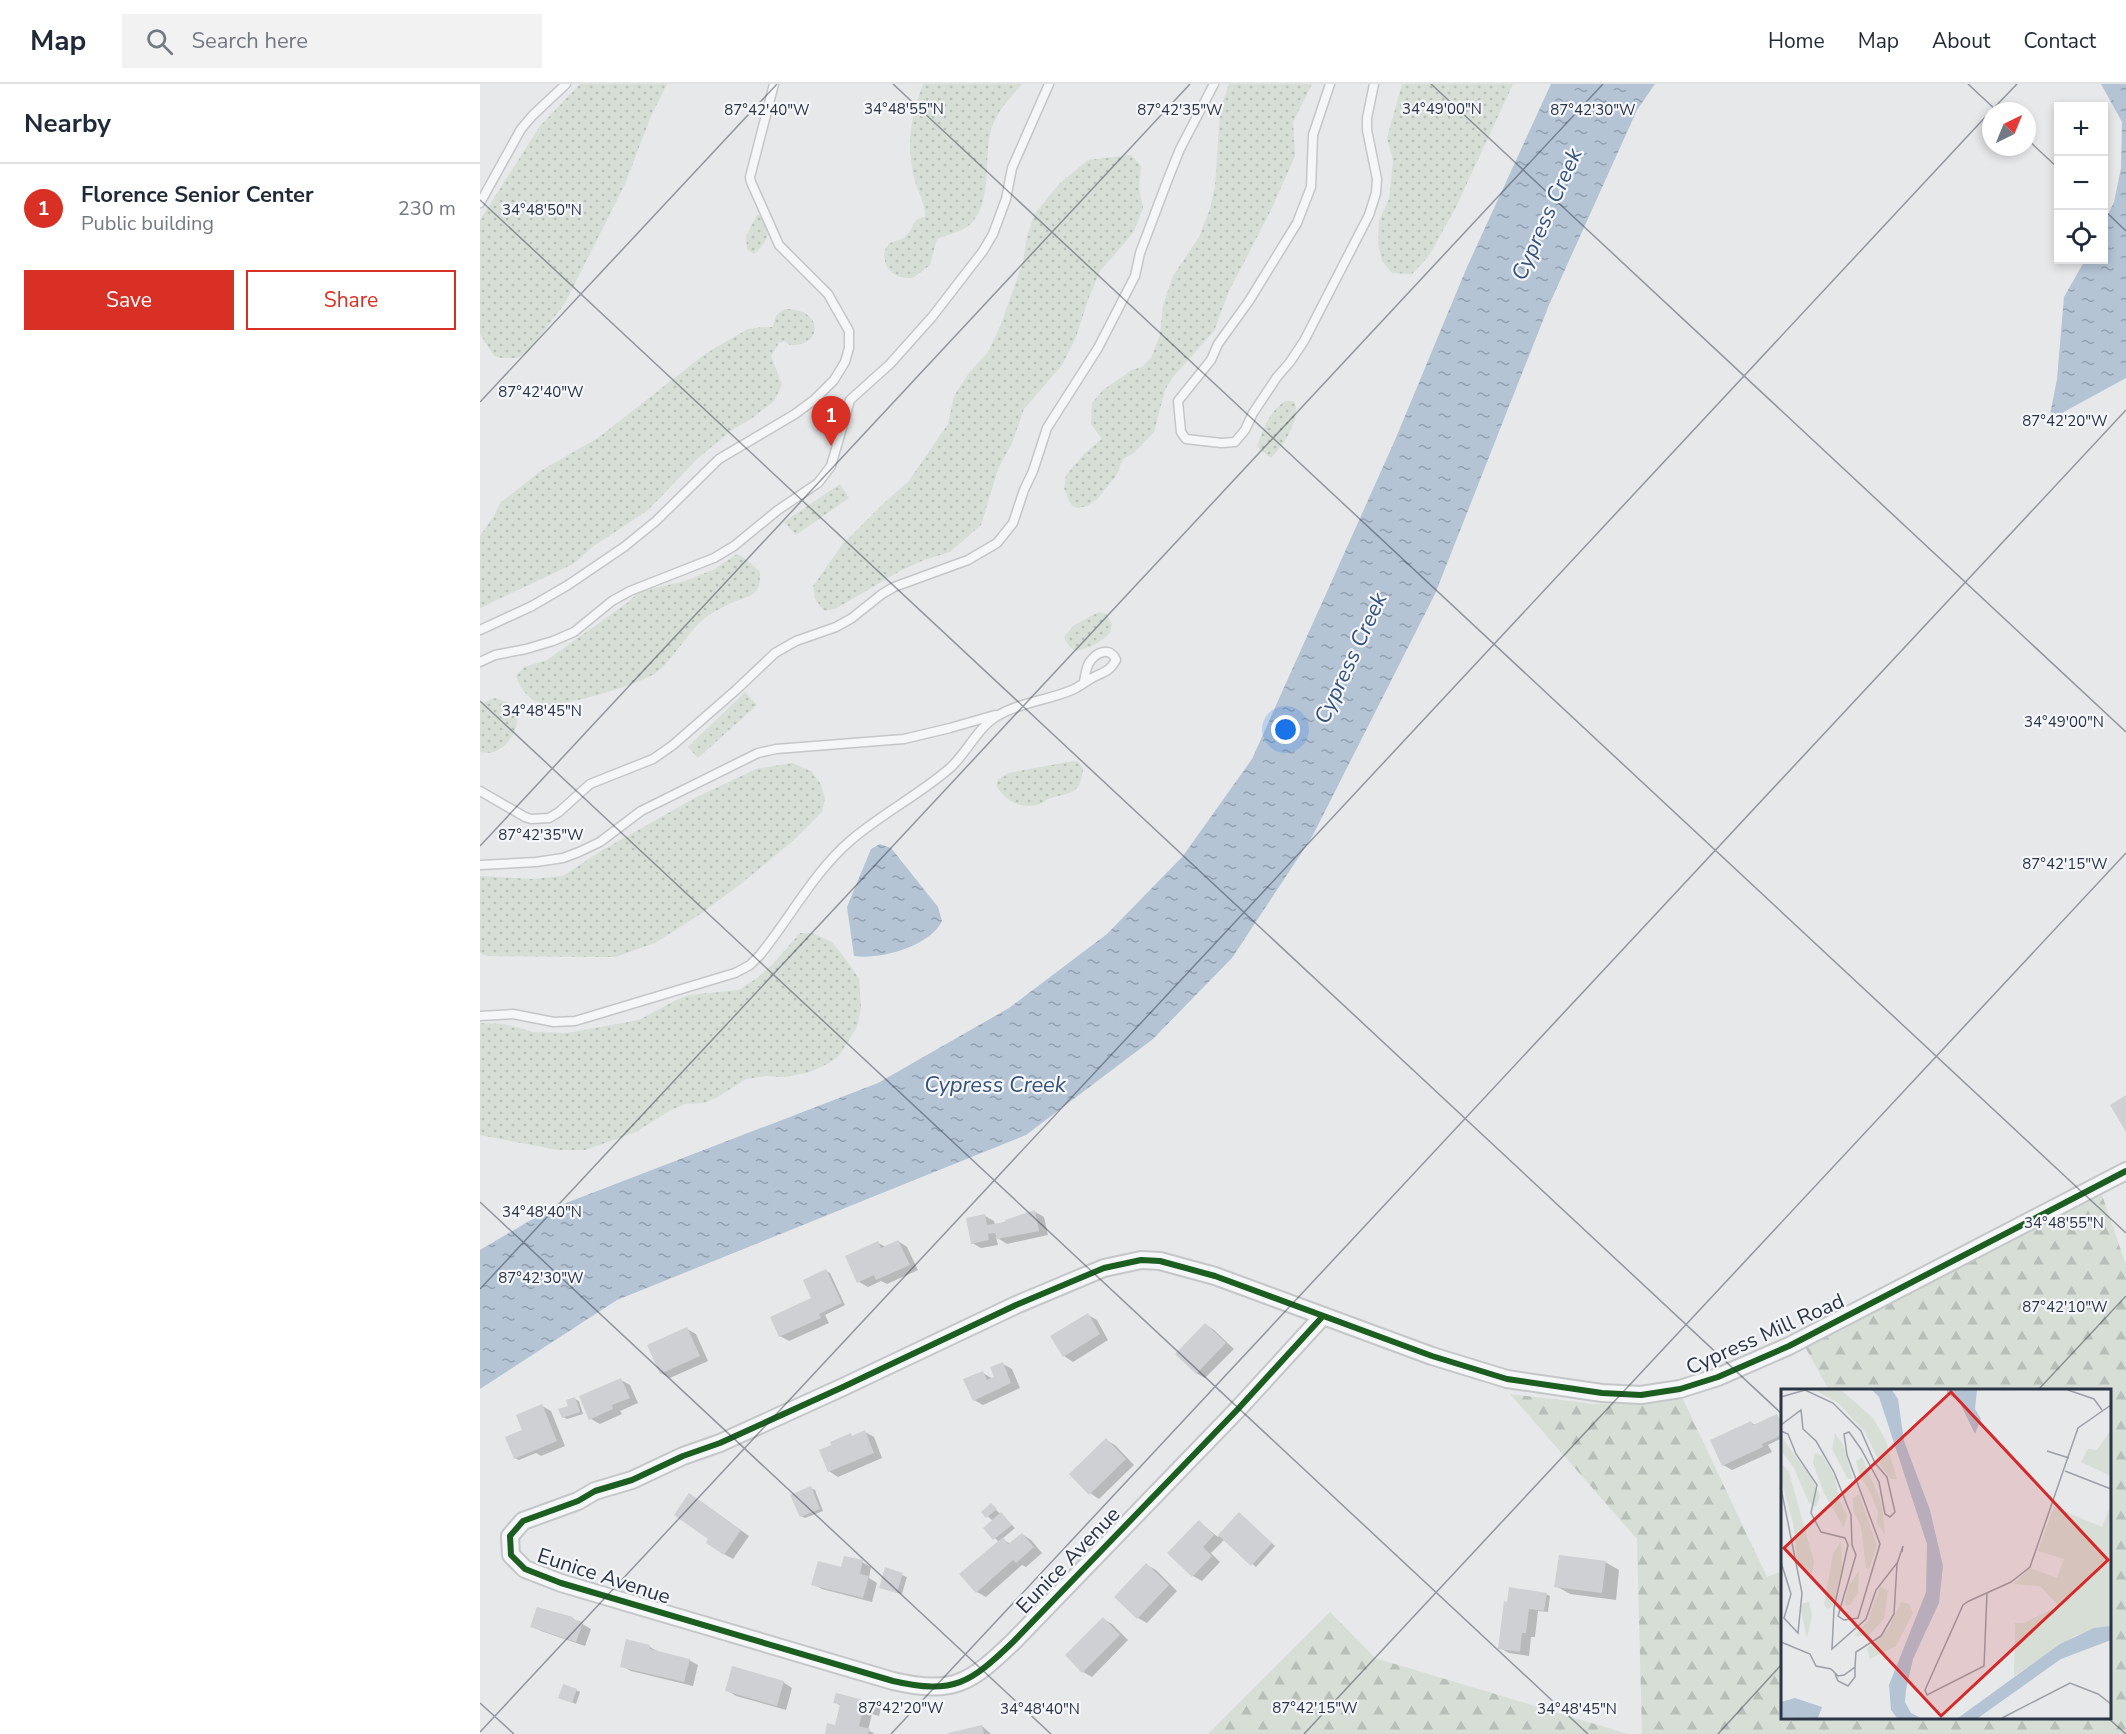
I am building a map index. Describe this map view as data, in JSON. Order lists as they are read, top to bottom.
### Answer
{
  "streets": {
    "street": ["Cypress Mill Road", "Eunice Avenue"]
  },
  "crossings": [
    ["Cypress Mill Road", "Eunice Avenue"]
  ],
  "water": ["Cypress Creek"],
  "north": "top right",
  "page": {
    "header": "Map",
    "search": "Search here",
    "nav": [
      "Home",
      "Map",
      "About",
      "Contact"
    ],
    "heading": "Nearby",
    "map_buttons": ["+", "−"],
    "list": [
      {
        "mark": "1",
        "name": "Florence Senior Center",
        "note": "Public building",
        "value": "230 m"
      }
    ],
    "buttons": ["Save", "Share"],
    "pins": "1"
  },
  "coordinates": [
    "34°48'55\"N",
    "34°49'00\"N",
    "87°42'35\"W",
    "87°42'40\"W",
    "87°42'30\"W",
    "34°48'50\"N",
    "87°42'20\"W",
    "34°48'45\"N",
    "87°42'15\"W",
    "34°48'40\"N",
    "87°42'10\"W"
  ]
}
